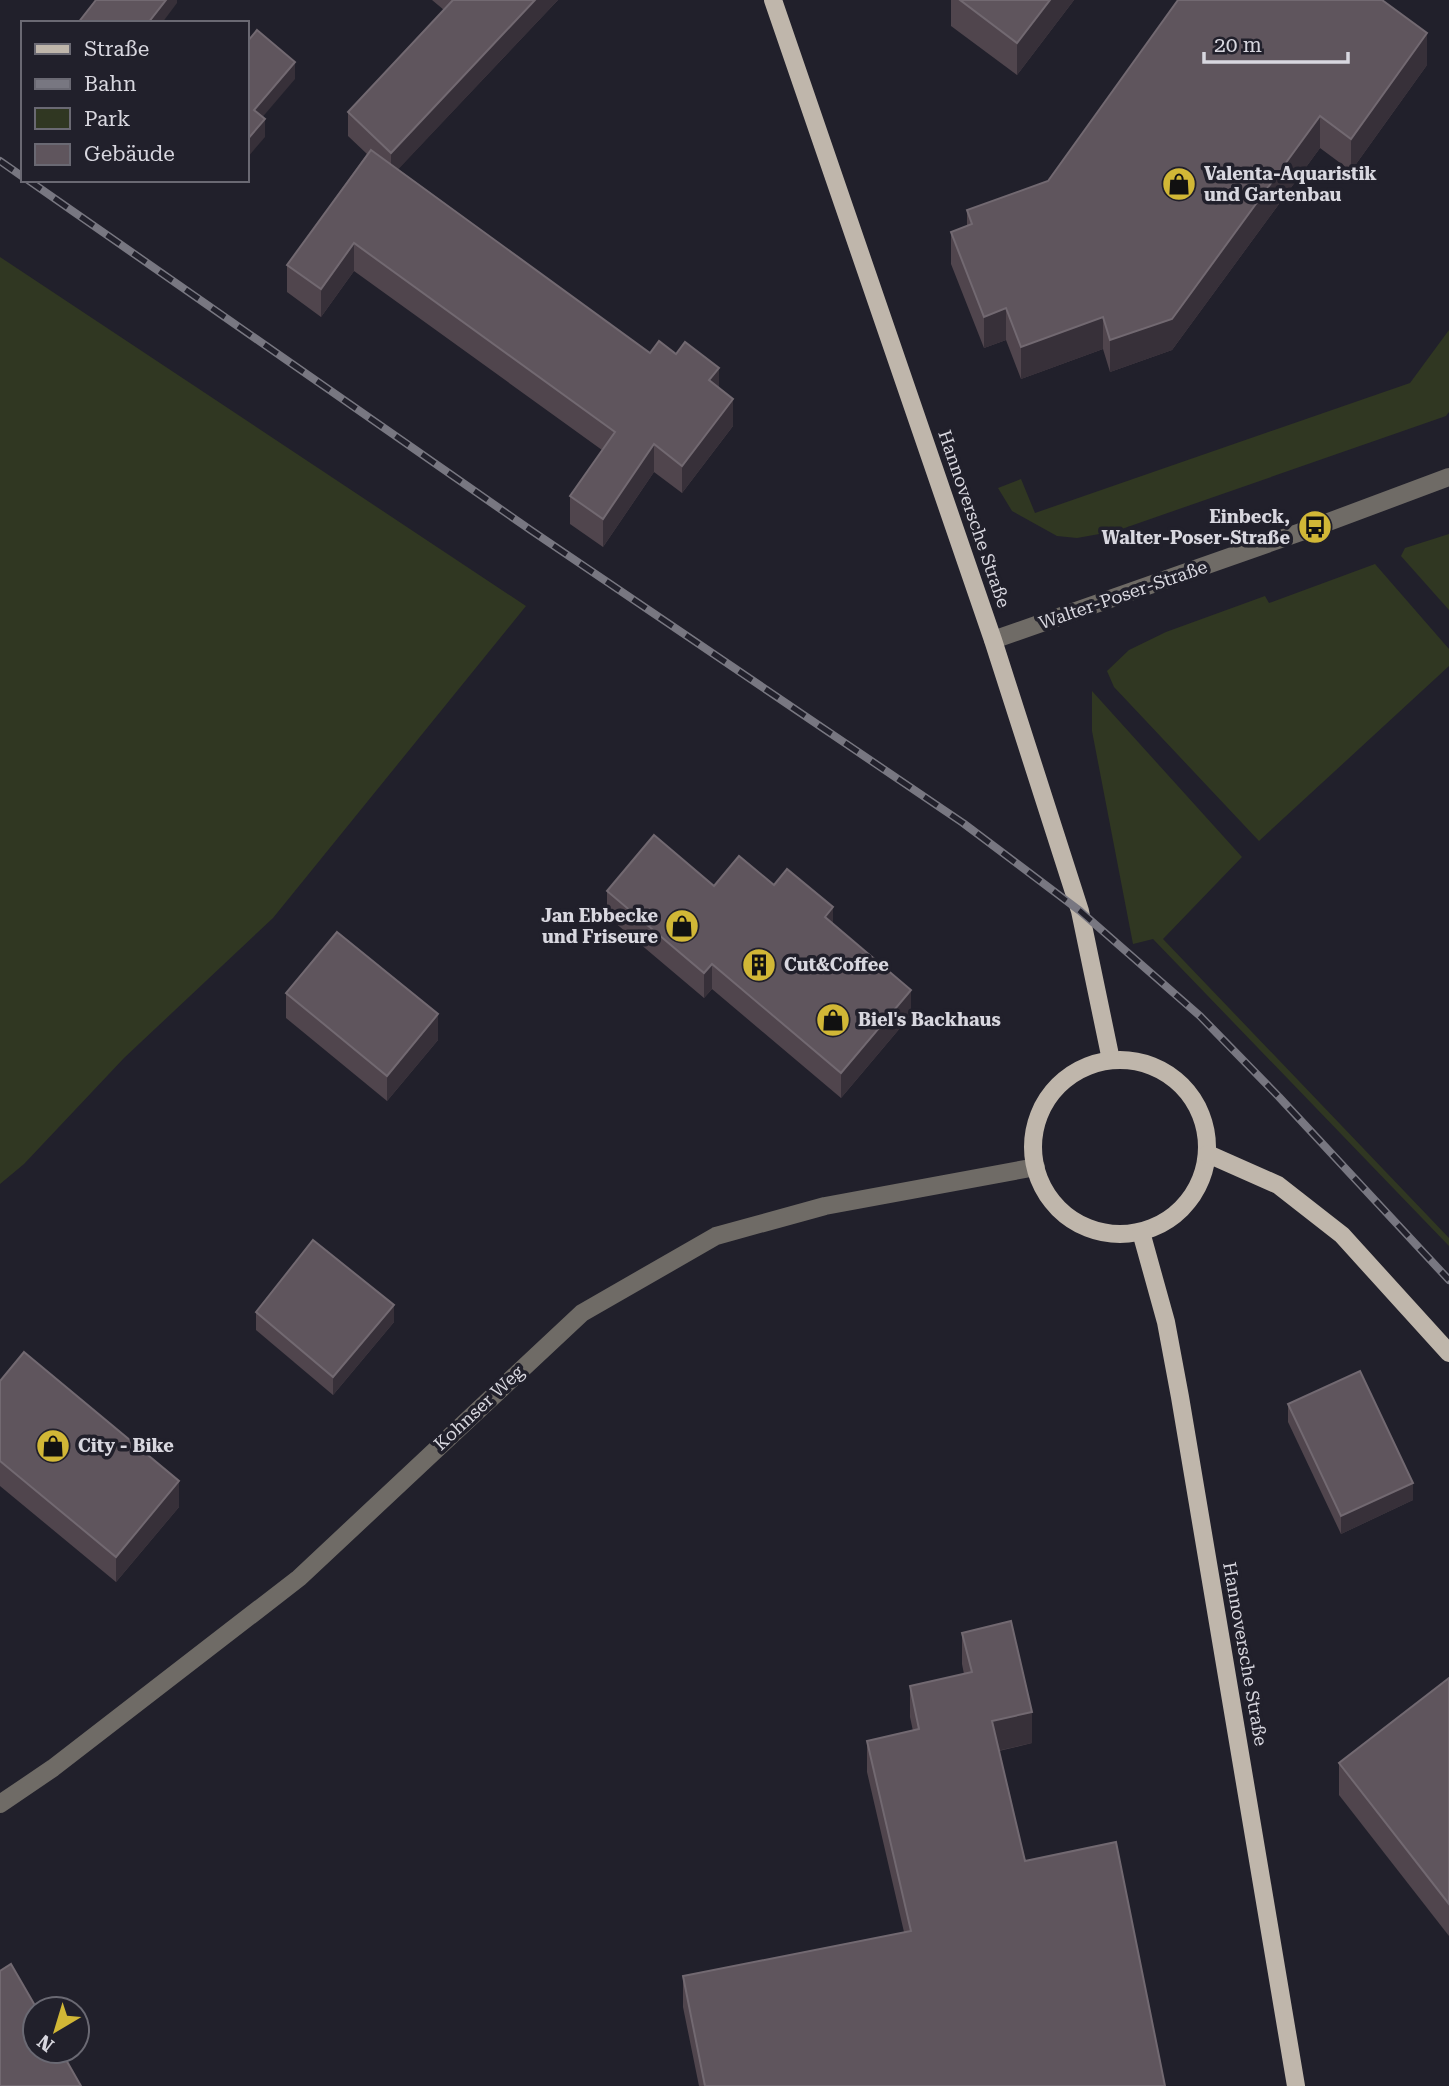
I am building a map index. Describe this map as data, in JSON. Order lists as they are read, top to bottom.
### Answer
{
  "streets": {
    "main road": ["Hannoversche Straße"],
    "street": ["Walter-Poser-Straße", "Kohnser Weg"]
  },
  "crossings": [
    ["Hannoversche Straße", "Walter-Poser-Straße"],
    ["Hannoversche Straße", "Kohnser Weg"]
  ],
  "places": {
    "shop": [
      "Valenta-Aquaristik und Gartenbau",
      "Jan Ebbecke und Friseure",
      "Biel's Backhaus",
      "City - Bike"
    ],
    "bus stop": ["Einbeck, Walter-Poser-Straße"],
    "building": ["Cut&Coffee"]
  },
  "legend": [
    "Straße",
    "Bahn",
    "Park",
    "Gebäude"
  ],
  "scale_bar": "20 m",
  "north": "bottom left"
}
